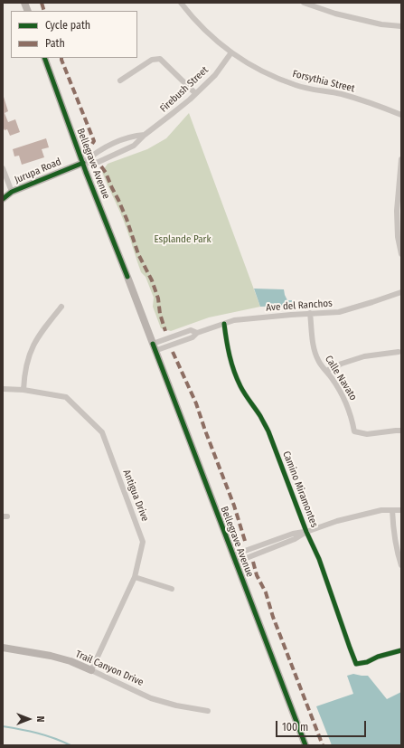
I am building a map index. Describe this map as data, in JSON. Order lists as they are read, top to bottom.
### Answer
{
  "streets": {
    "main road": ["Bellegrave Avenue", "Jurupa Road", "Trail Canyon Drive"],
    "street": [
      "Forsythia Street",
      "Firebush Street",
      "Ave del Ranchos",
      "Calle Navato",
      "Camino Miramontes",
      "Antigua Drive"
    ]
  },
  "crossings": [
    ["Forsythia Street", "Firebush Street"],
    ["Firebush Street", "Bellegrave Avenue"],
    ["Firebush Street", "Jurupa Road"],
    ["Bellegrave Avenue", "Jurupa Road"],
    ["Bellegrave Avenue", "Ave del Ranchos"],
    ["Ave del Ranchos", "Calle Navato"],
    ["Ave del Ranchos", "Camino Miramontes"],
    ["Antigua Drive", "Trail Canyon Drive"]
  ],
  "parks": ["Esplande Park"],
  "legend": ["Cycle path", "Path"],
  "scale_bar": "100 m",
  "north": "right"
}
